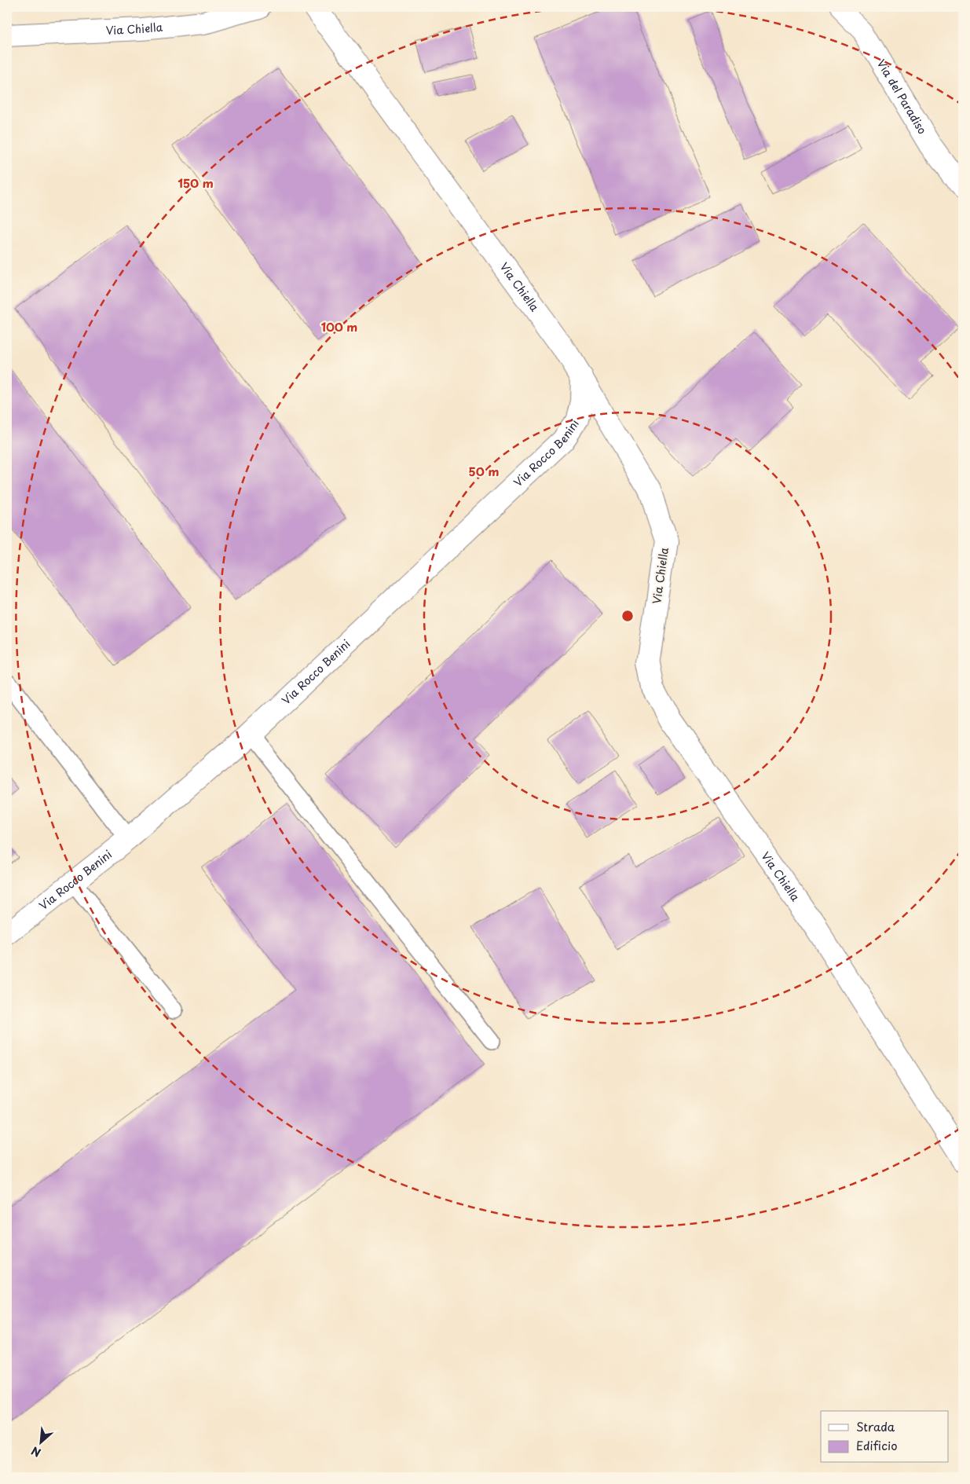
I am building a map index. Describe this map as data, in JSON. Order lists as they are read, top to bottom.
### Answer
{
  "streets": {
    "street": ["Via Chiella", "Via del Paradiso", "Via Rocco Benini"]
  },
  "crossings": [
    ["Via Chiella", "Via Rocco Benini"]
  ],
  "legend": ["Strada", "Edificio"],
  "north": "bottom left",
  "rings": ["150 m", "100 m", "50 m"]
}
